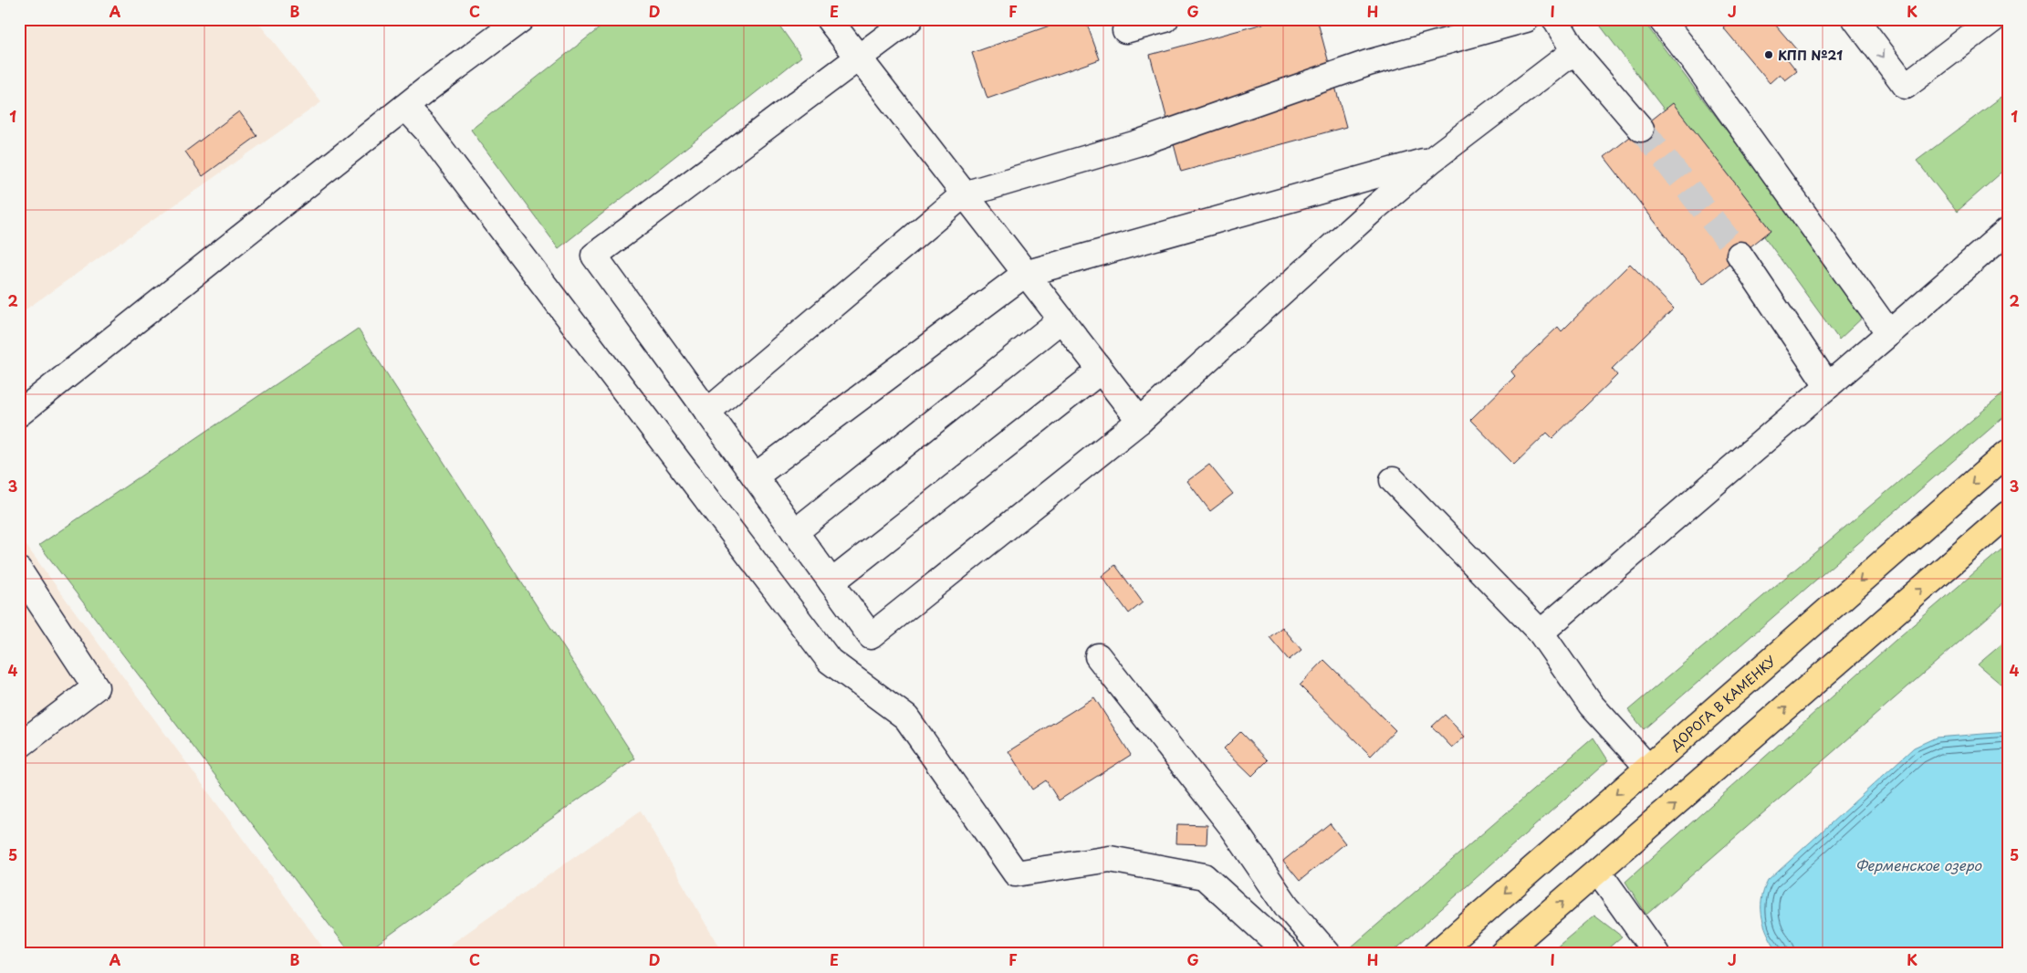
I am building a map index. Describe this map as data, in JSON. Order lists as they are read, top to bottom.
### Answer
{
  "streets": {
    "main road": ["ДОРОГА В КАМЕНКУ"]
  },
  "water": ["Ферменское озеро"],
  "places": ["КПП №21"],
  "grid": {
    "columns": [
      "A",
      "B",
      "C",
      "D",
      "E",
      "F",
      "G",
      "H",
      "I",
      "J",
      "K"
    ],
    "rows": [
      "1",
      "2",
      "3",
      "4",
      "5"
    ]
  }
}
